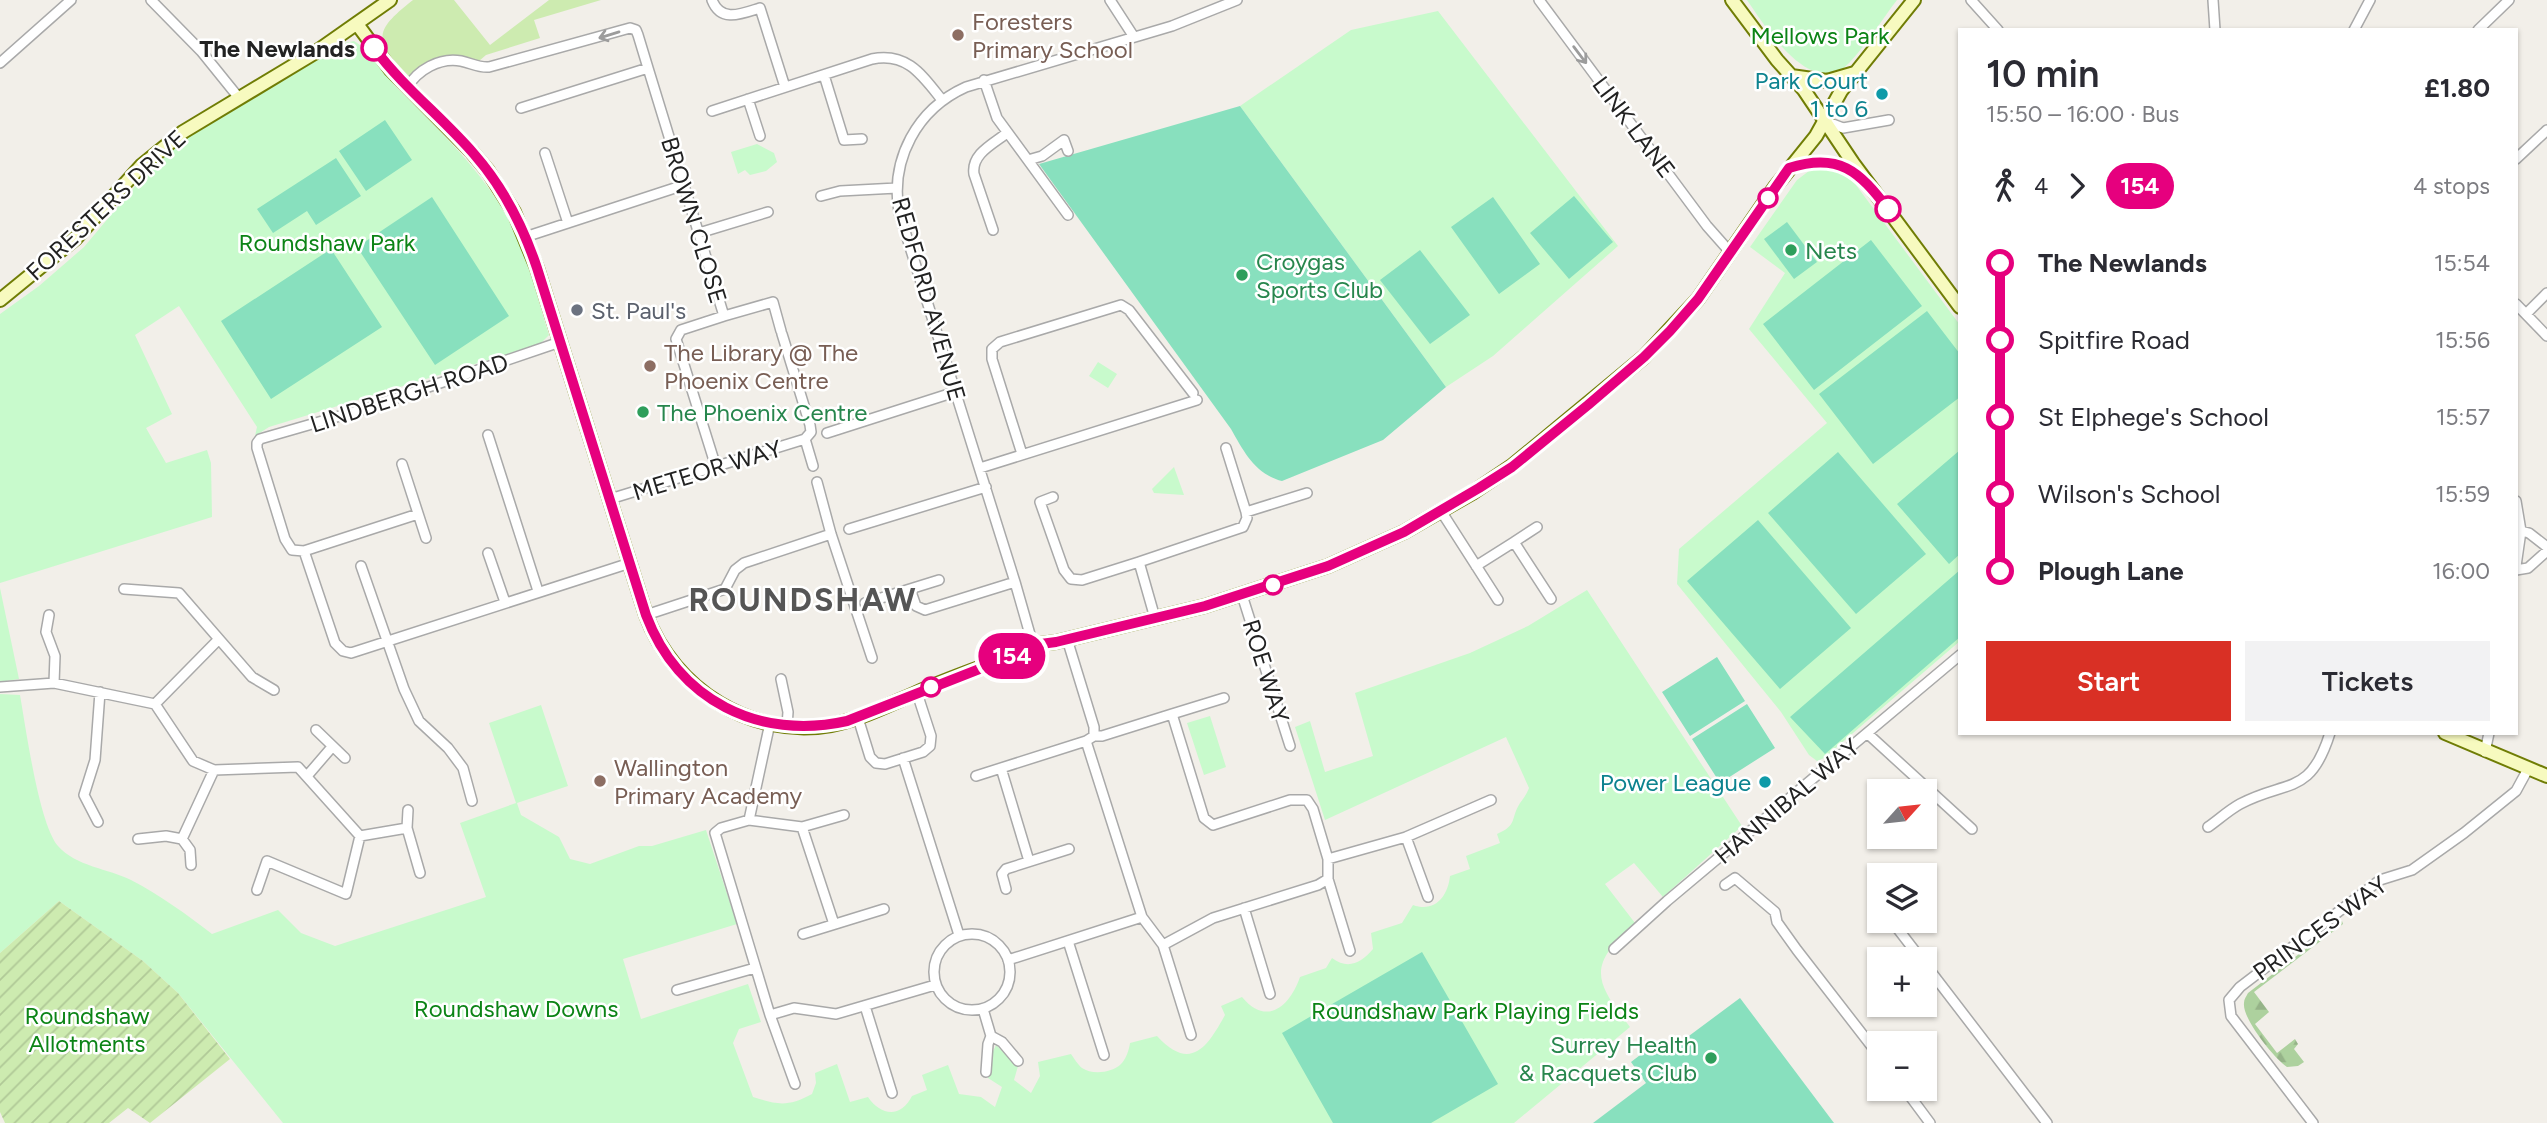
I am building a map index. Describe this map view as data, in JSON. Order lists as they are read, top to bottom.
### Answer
{
  "streets": {
    "main road": ["FORESTERS DRIVE"],
    "street": [
      "LINK LANE",
      "BROWN CLOSE",
      "REDFORD AVENUE",
      "LINDBERGH ROAD",
      "METEOR WAY",
      "ROE WAY",
      "HANNIBAL WAY",
      "PRINCES WAY"
    ]
  },
  "crossings": [
    ["BROWN CLOSE", "METEOR WAY"]
  ],
  "one_way": ["LINK LANE"],
  "districts": ["ROUNDSHAW"],
  "parks": [
    "Mellows Park",
    "Roundshaw Park",
    "Roundshaw Downs",
    "Roundshaw Park Playing Fields",
    "Roundshaw Allotments"
  ],
  "places": [
    "Foresters Primary School",
    "The Newlands",
    "Park Court 1 to 6",
    "Nets",
    "Croygas Sports Club",
    "St. Paul's",
    "The Library @ The Phoenix Centre",
    "The Phoenix Centre",
    "Wallington Primary Academy",
    "Power League",
    "Surrey Health & Racquets Club"
  ],
  "lines": ["bus line 154"],
  "north": "top right",
  "page": {
    "on_map": "154",
    "heading": ["10 min", "15:50 – 16:00 · Bus", "£1.80"],
    "legs": ["4", "154", "4 stops"],
    "list": [
      {
        "name": "The Newlands",
        "value": "15:54"
      },
      {
        "name": "Spitfire Road",
        "value": "15:56"
      },
      {
        "name": "St Elphege's School",
        "value": "15:57"
      },
      {
        "name": "Wilson's School",
        "value": "15:59"
      },
      {
        "name": "Plough Lane",
        "value": "16:00"
      }
    ],
    "buttons": ["Start", "Tickets"],
    "map_buttons": ["+", "−"]
  }
}
